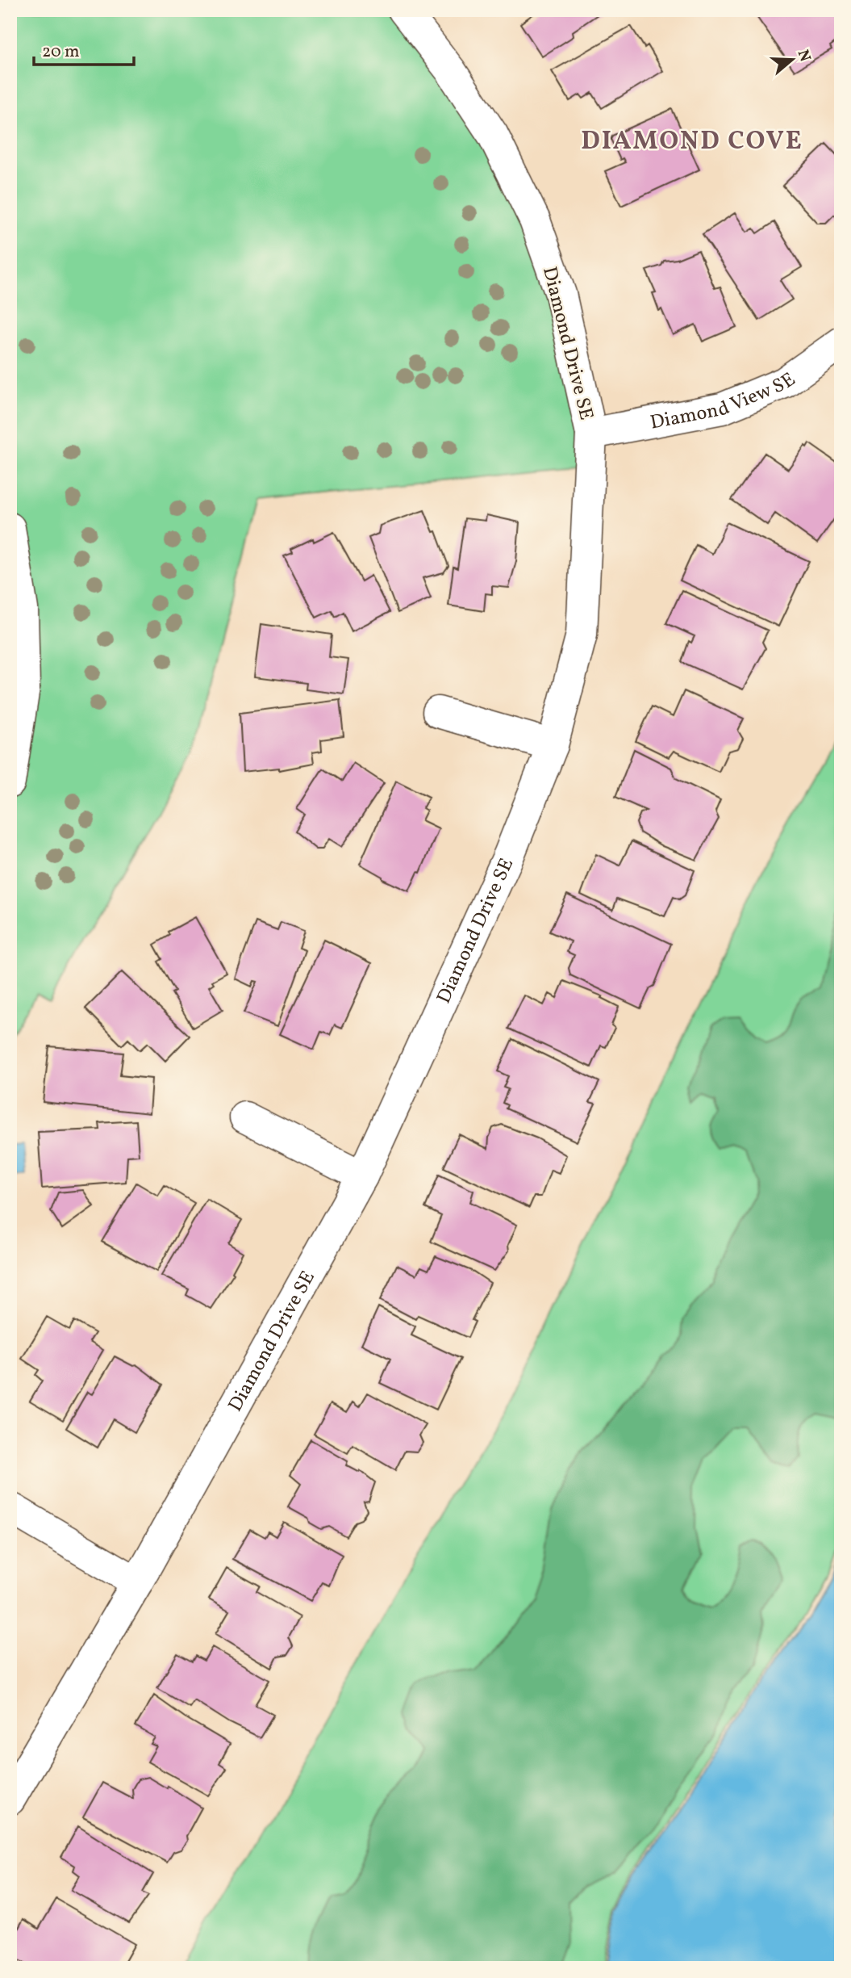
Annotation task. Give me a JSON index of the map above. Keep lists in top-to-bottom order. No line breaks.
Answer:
{"streets":{"street":["Diamond Drive SE","Diamond View SE"]},"crossings":[["Diamond Drive SE","Diamond View SE"]],"districts":["DIAMOND COVE"],"scale_bar":"20 m","north":"right"}
